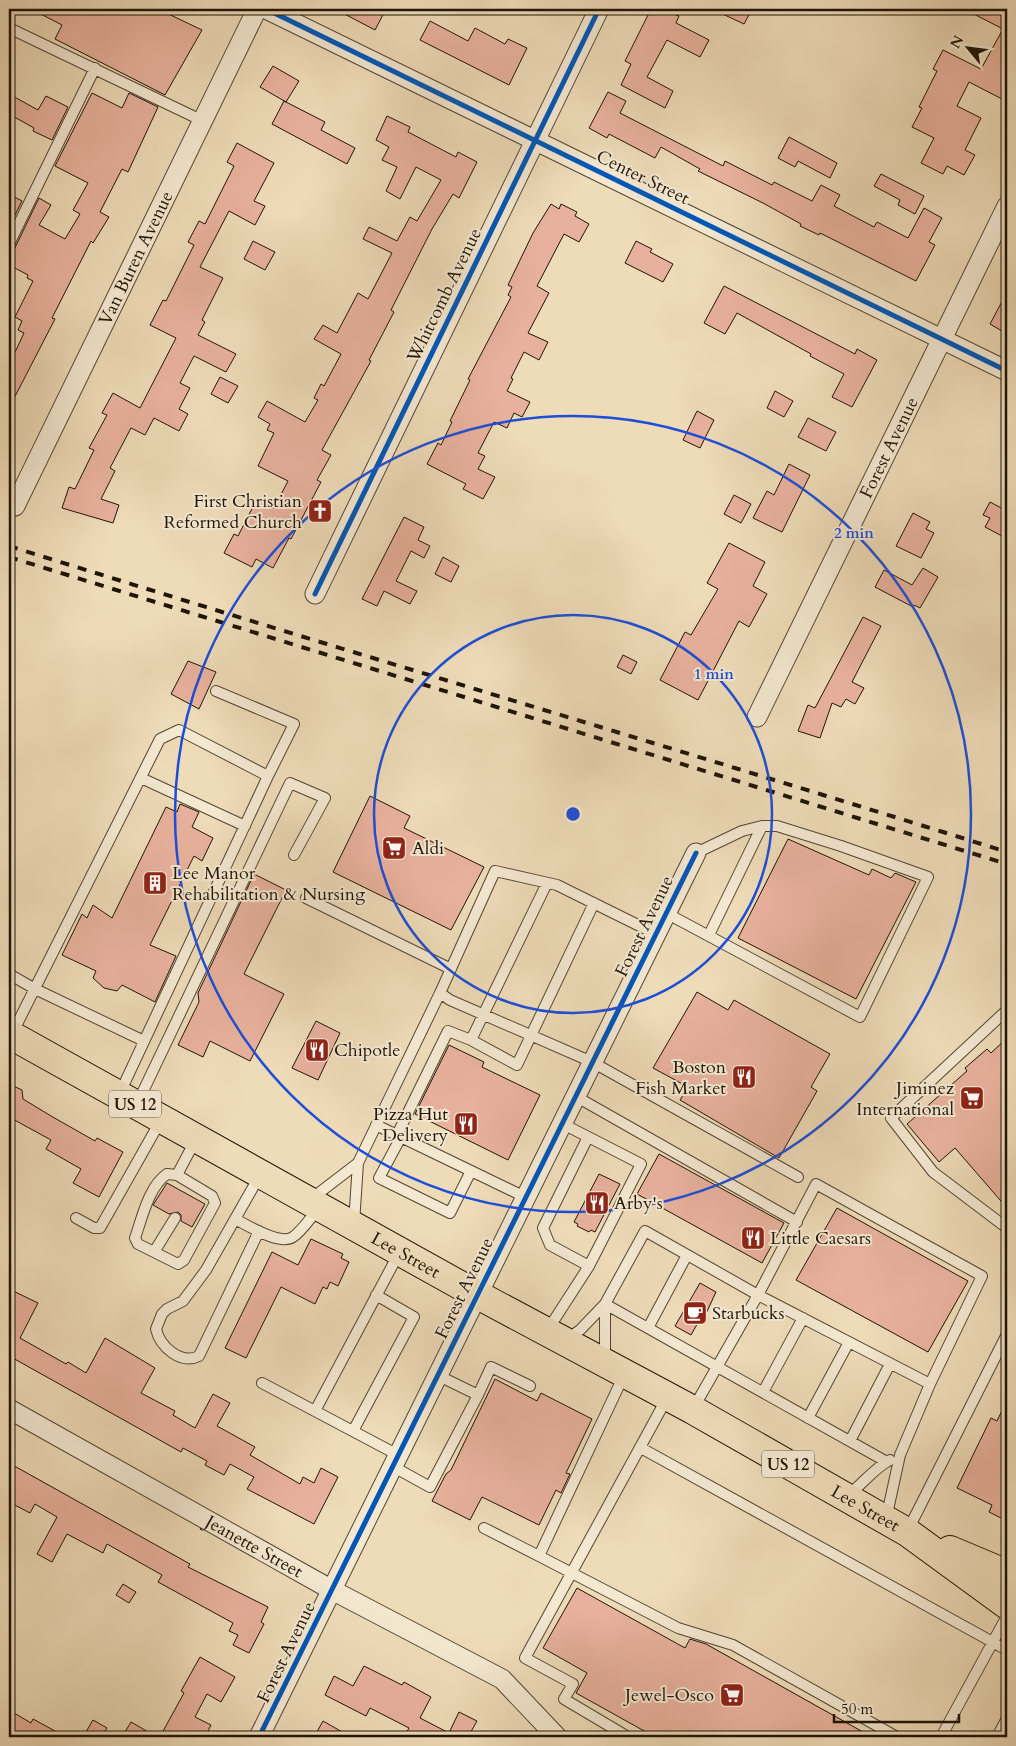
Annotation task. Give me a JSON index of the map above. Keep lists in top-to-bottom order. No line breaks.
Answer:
{"streets":{"main road":["US 12","Lee Street"],"street":["Center Street","Van Buren Avenue","Whitcomb Avenue","Forest Avenue","Jeanette Street"]},"crossings":[["Center Street","Whitcomb Avenue"],["Center Street","Forest Avenue"],["Forest Avenue","Lee Street"],["Forest Avenue","Jeanette Street"]],"places":{"church":["First Christian Reformed Church"],"supermarket":["Aldi","Jiminez International","Jewel-Osco"],"building":["Lee Manor Rehabilitation & Nursing"],"restaurant":["Chipotle","Boston Fish Market","Pizza Hut Delivery","Arby's","Little Caesars"],"cafe":["Starbucks"]},"scale_bar":"50 m","north":"top left","rings":["2 min","1 min"]}
